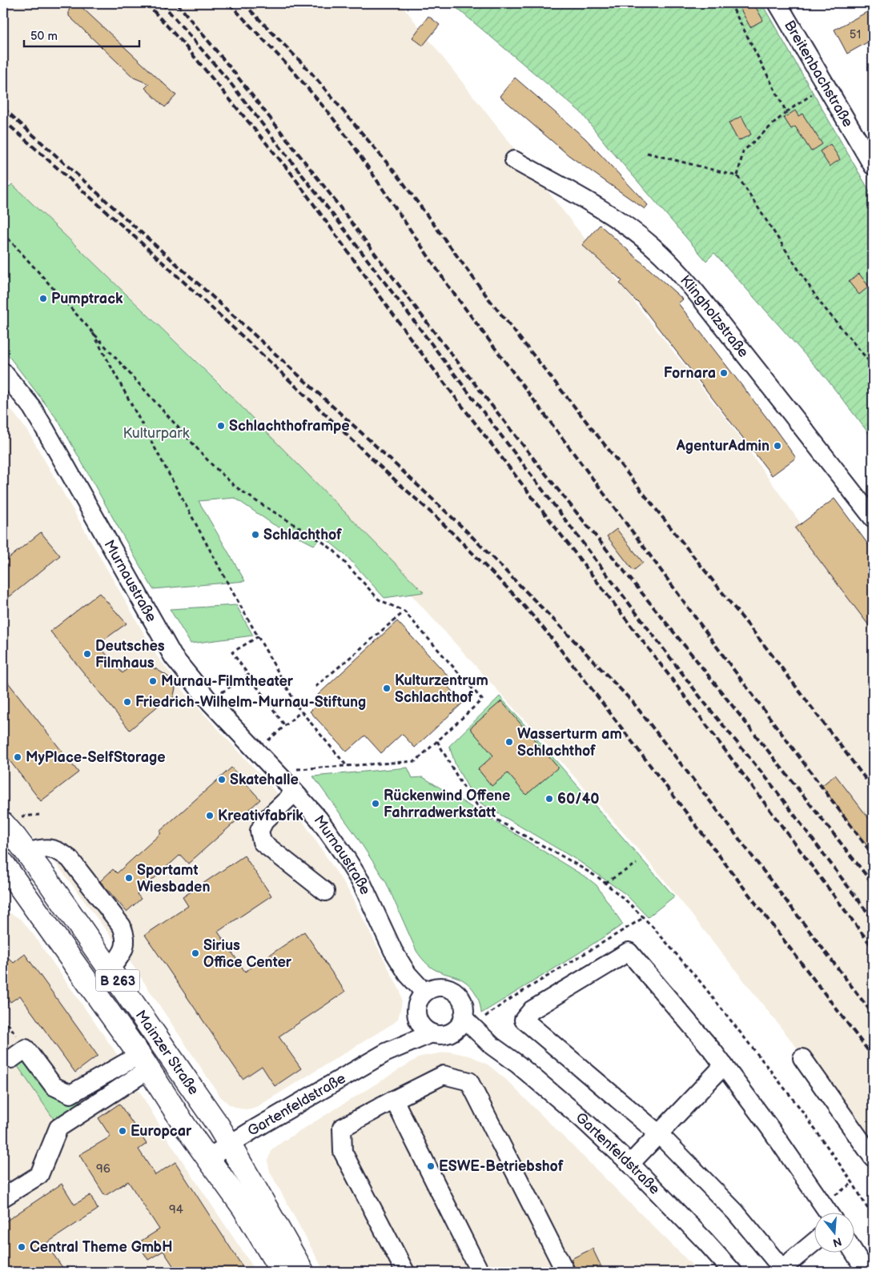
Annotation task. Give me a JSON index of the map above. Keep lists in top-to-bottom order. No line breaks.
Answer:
{"streets":{"main road":["B 263","Mainzer Straße"],"street":["Breitenbachstraße","Klingholzstraße","Murnaustraße","Gartenfeldstraße"]},"crossings":[["Murnaustraße","Gartenfeldstraße"],["Mainzer Straße","Gartenfeldstraße"]],"parks":["Kulturpark"],"places":["Pumptrack","Fornara","Schlachthoframpe","AgenturAdmin","Schlachthof","Deutsches Filmhaus","Murnau-Filmtheater","Kulturzentrum Schlachthof","Friedrich-Wilhelm-Murnau-Stiftung","Wasserturm am Schlachthof","MyPlace-SelfStorage","Skatehalle","60/40","Rückenwind Offene Fahrradwerkstatt","Kreativfabrik","Sportamt Wiesbaden","Sirius Office Center","Europcar","ESWE-Betriebshof","Central Theme GmbH"],"house_numbers":["51","96","94"],"scale_bar":"50 m","north":"bottom"}
